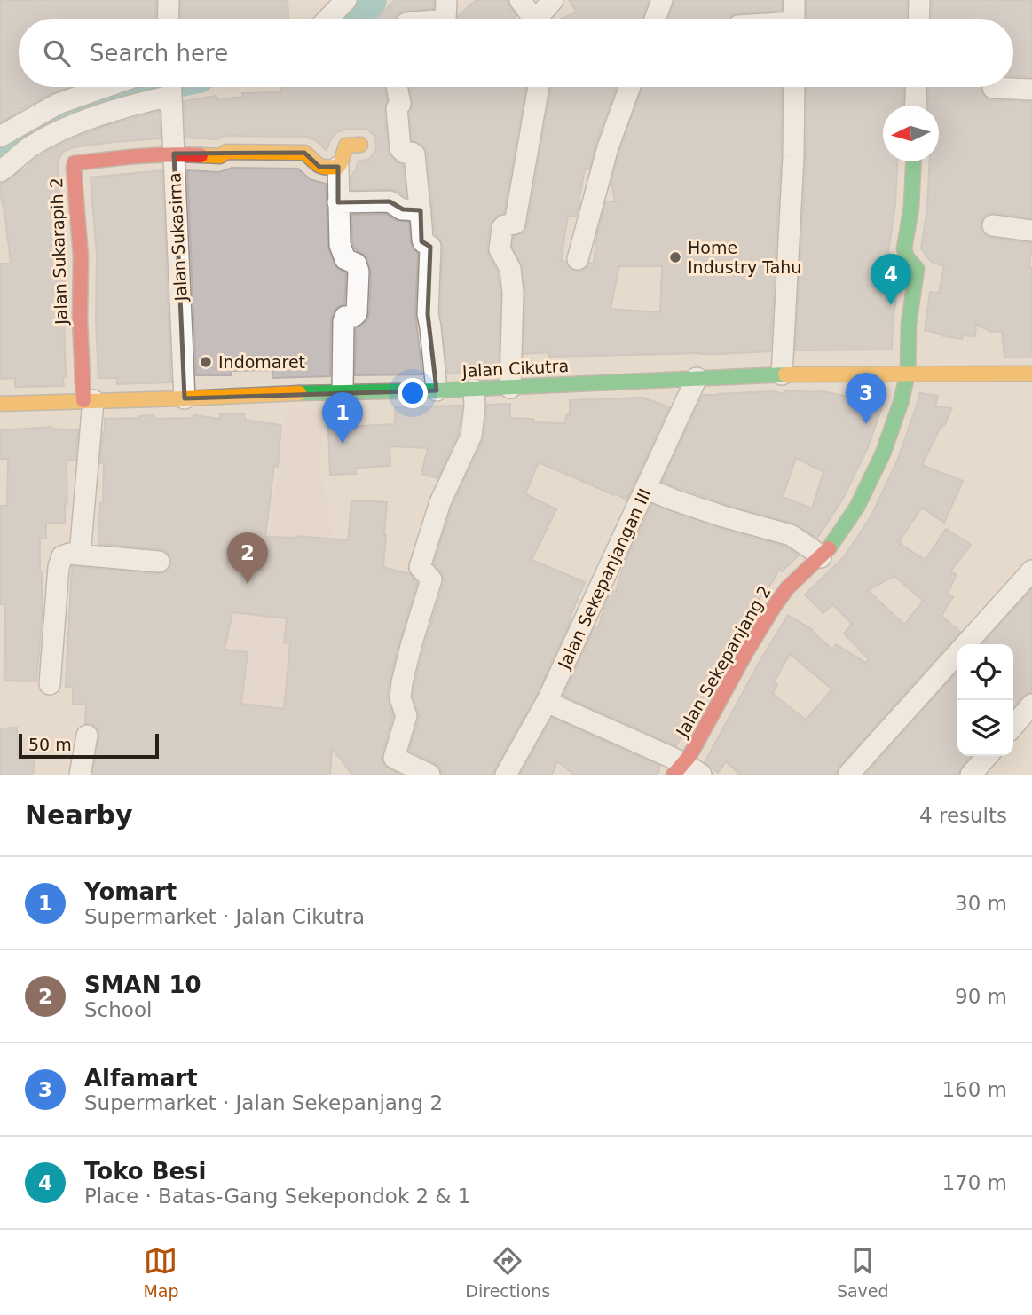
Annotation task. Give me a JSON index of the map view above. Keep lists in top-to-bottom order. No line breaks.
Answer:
{"streets":{"street":["Jalan Sukasirna","Jalan Sukarapih 2","Jalan Cikutra","Jalan Sekepanjangan III","Jalan Sekepanjang 2"]},"crossings":[["Jalan Sukasirna","Jalan Sukarapih 2"],["Jalan Sukasirna","Jalan Cikutra"],["Jalan Sukarapih 2","Jalan Cikutra"],["Jalan Cikutra","Jalan Sekepanjangan III"],["Jalan Cikutra","Jalan Sekepanjang 2"]],"places":["Home Industry Tahu","Indomaret"],"scale_bar":"50 m","north":"left","page":{"search":"Search here","pins":["4","3","1","2"],"scale":"50 m","heading":["Nearby","4 results"],"list":[{"mark":"1","name":"Yomart","note":"Supermarket · Jalan Cikutra","value":"30 m"},{"mark":"2","name":"SMAN 10","note":"School","value":"90 m"},{"mark":"3","name":"Alfamart","note":"Supermarket · Jalan Sekepanjang 2","value":"160 m"},{"mark":"4","name":"Toko Besi","note":"Place · Batas-Gang Sekepondok 2 & 1","value":"170 m"}],"nav":["Map","Directions","Saved"]}}
